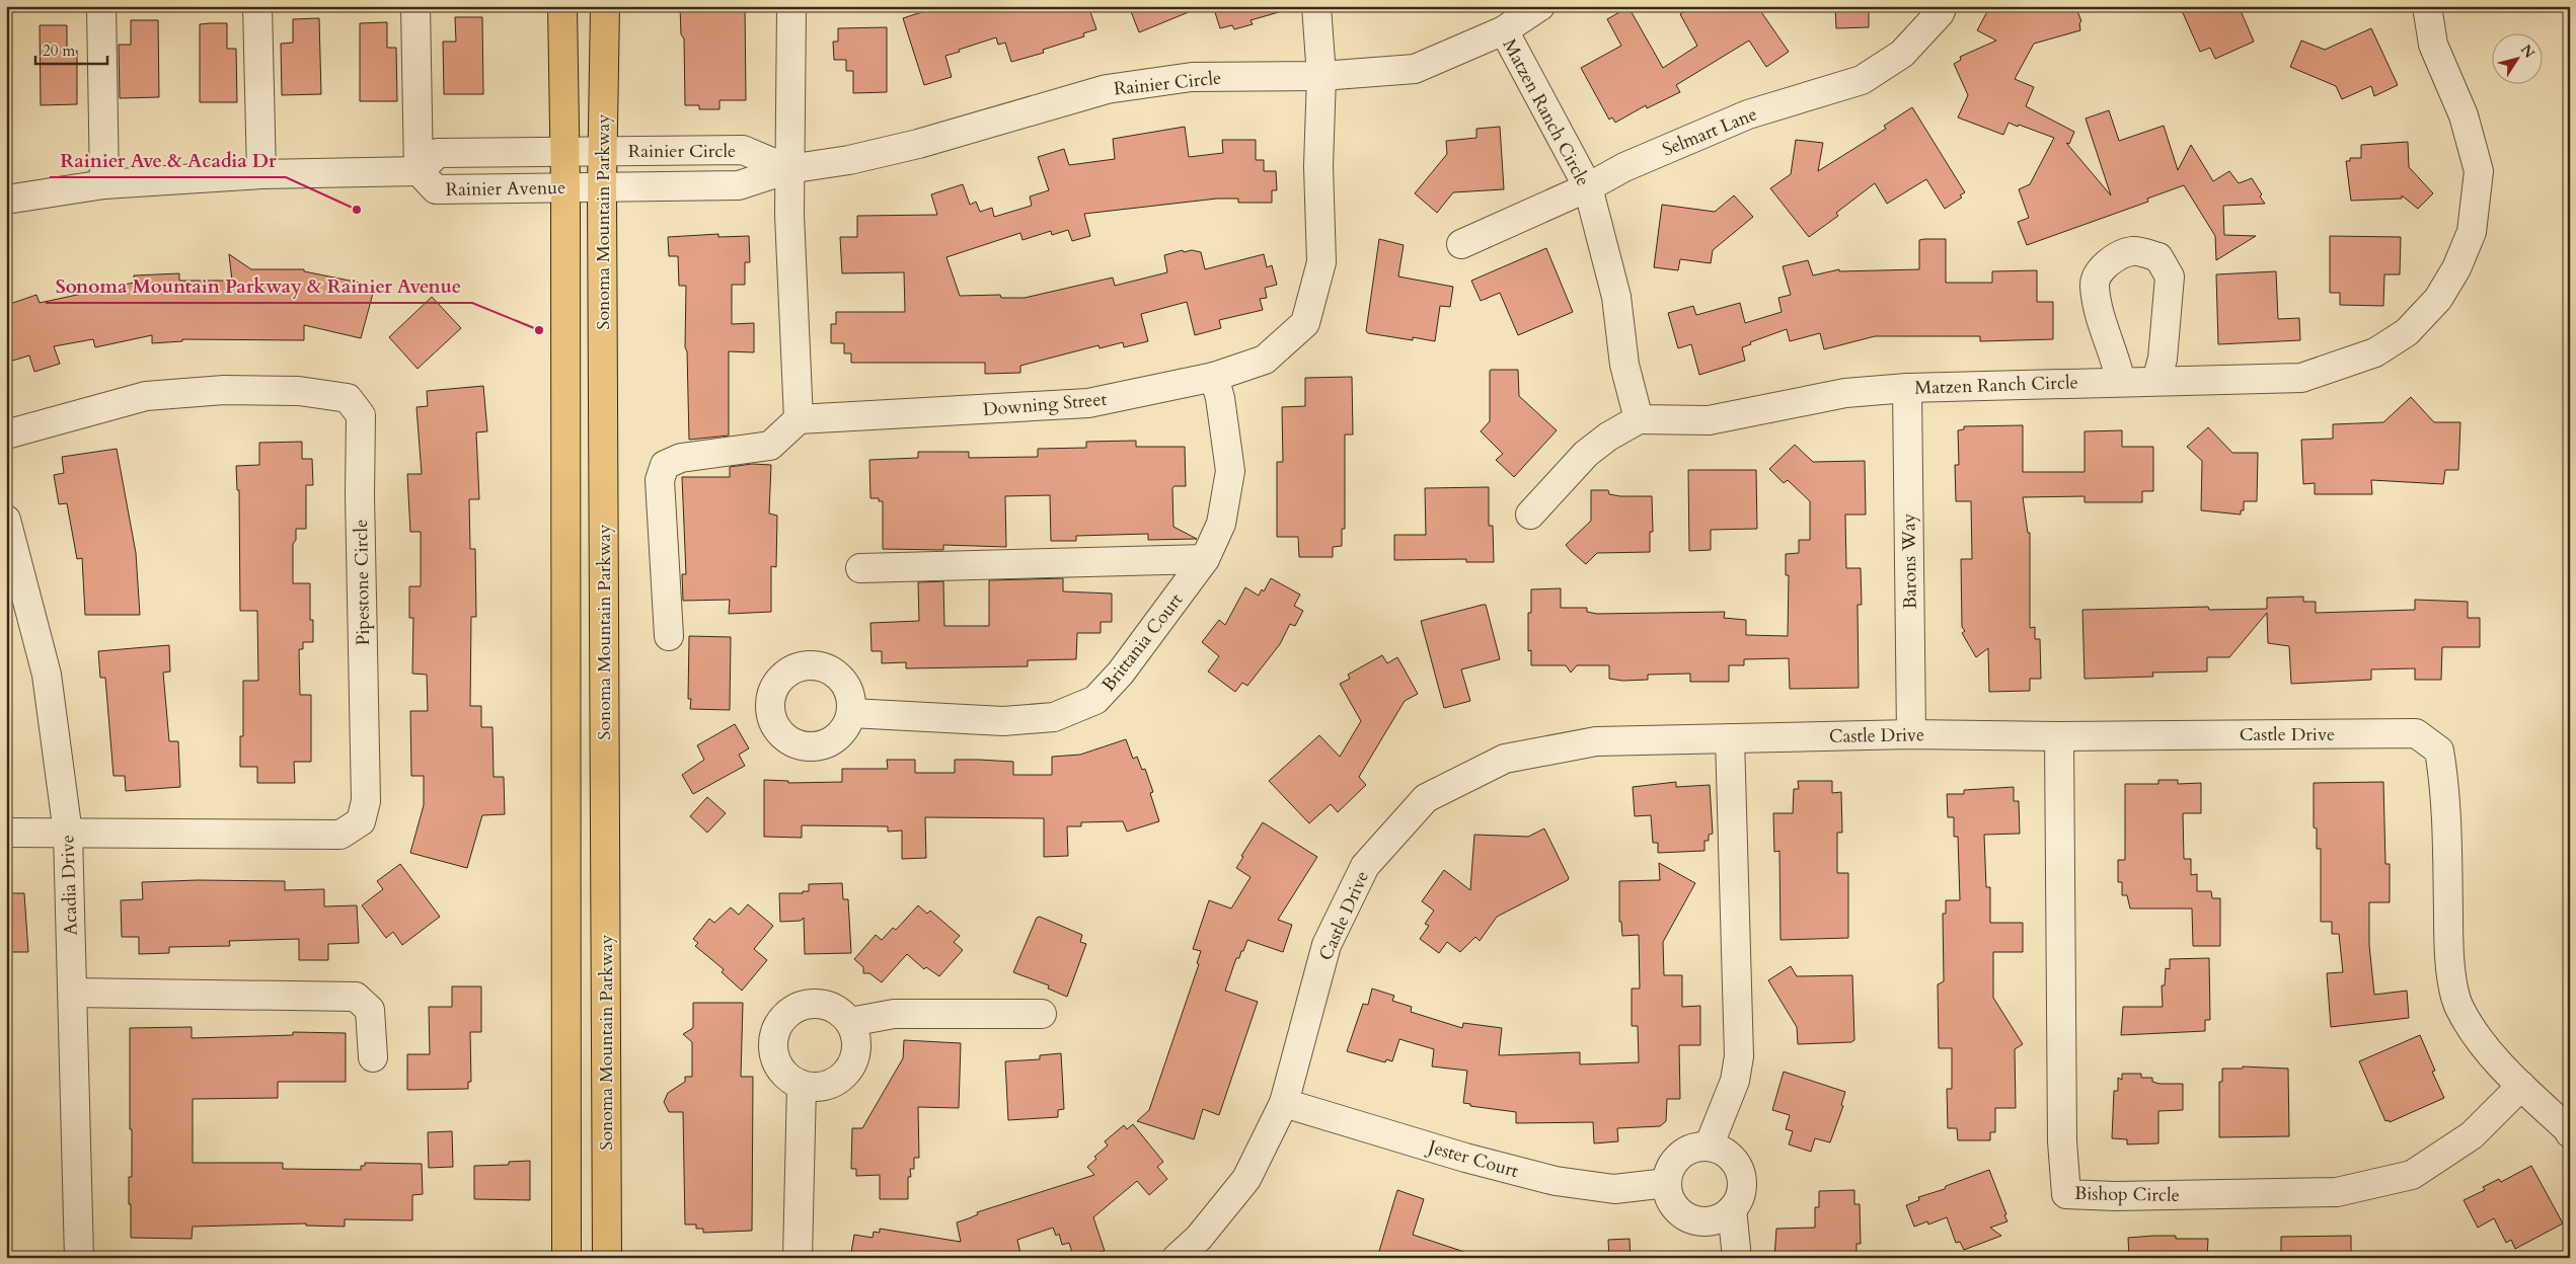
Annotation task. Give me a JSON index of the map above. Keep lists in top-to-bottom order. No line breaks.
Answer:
{"streets":{"main road":["Sonoma Mountain Parkway"],"street":["Rainier Circle","Matzen Ranch Circle","Selmart Lane","Rainier Avenue","Downing Street","Barons Way","Pipestone Circle","Brittania Court","Castle Drive","Acadia Drive","Jester Court","Bishop Circle"]},"crossings":[["Rainier Circle","Matzen Ranch Circle"],["Rainier Circle","Rainier Avenue"],["Rainier Circle","Sonoma Mountain Parkway"],["Rainier Circle","Downing Street"],["Matzen Ranch Circle","Selmart Lane"],["Matzen Ranch Circle","Barons Way"],["Rainier Avenue","Sonoma Mountain Parkway"],["Downing Street","Brittania Court"],["Barons Way","Castle Drive"],["Pipestone Circle","Acadia Drive"],["Castle Drive","Jester Court"],["Castle Drive","Bishop Circle"]],"places":["Rainier Ave & Acadia Dr","Sonoma Mountain Parkway & Rainier Avenue"],"scale_bar":"20 m","north":"top right"}
